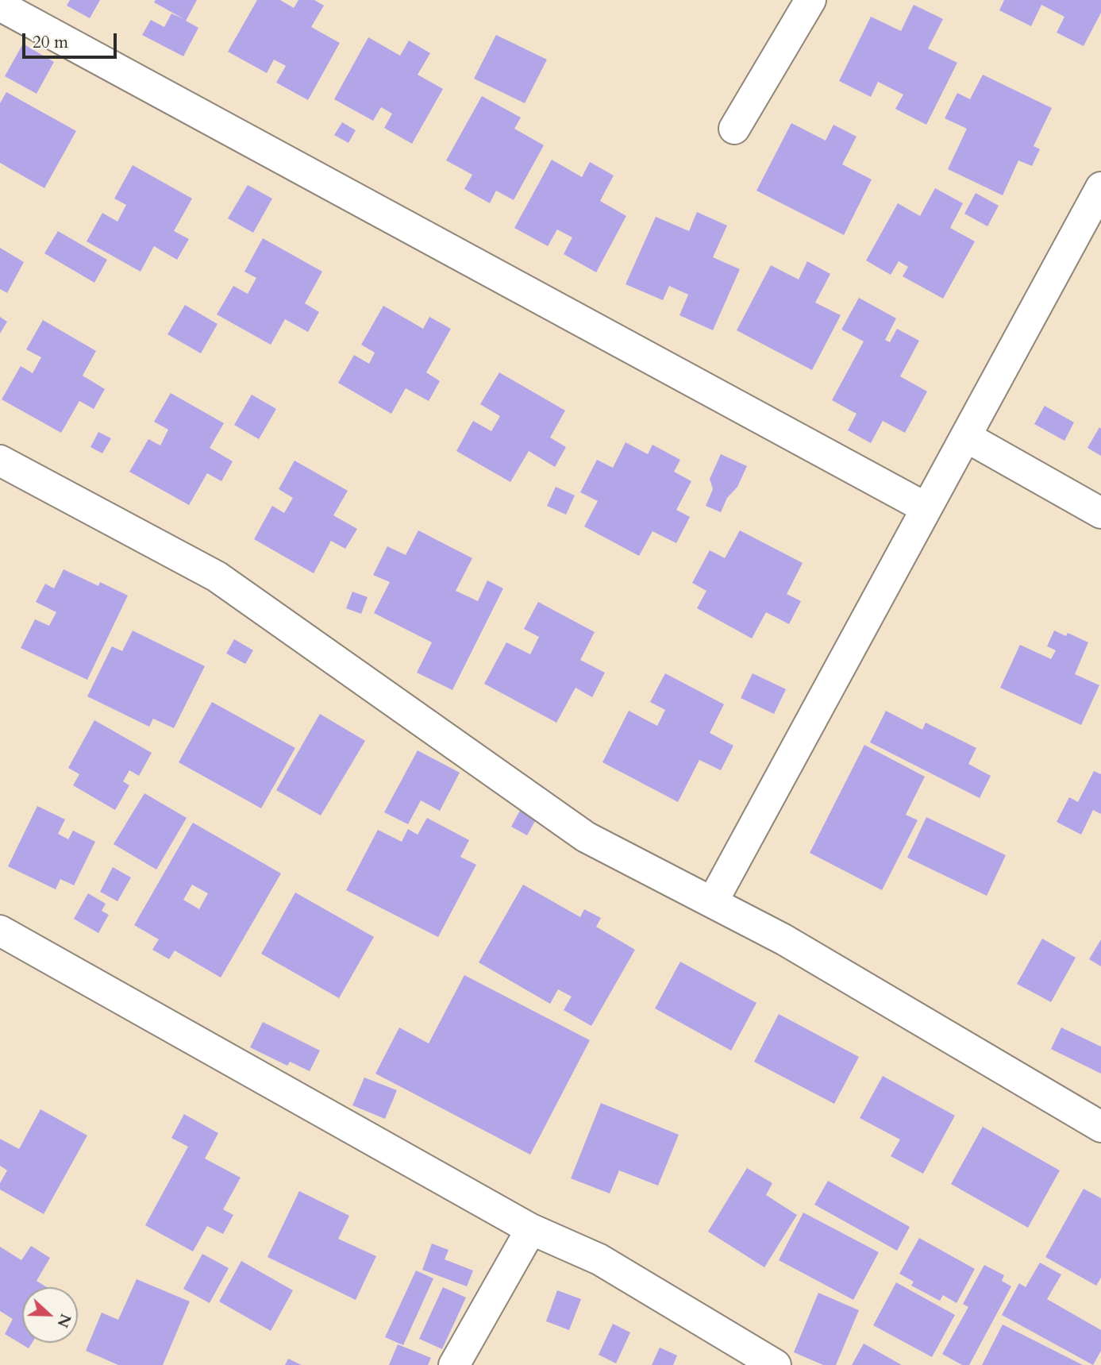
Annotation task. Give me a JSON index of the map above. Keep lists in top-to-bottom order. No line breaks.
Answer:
{"scale_bar":"20 m","north":"right"}
